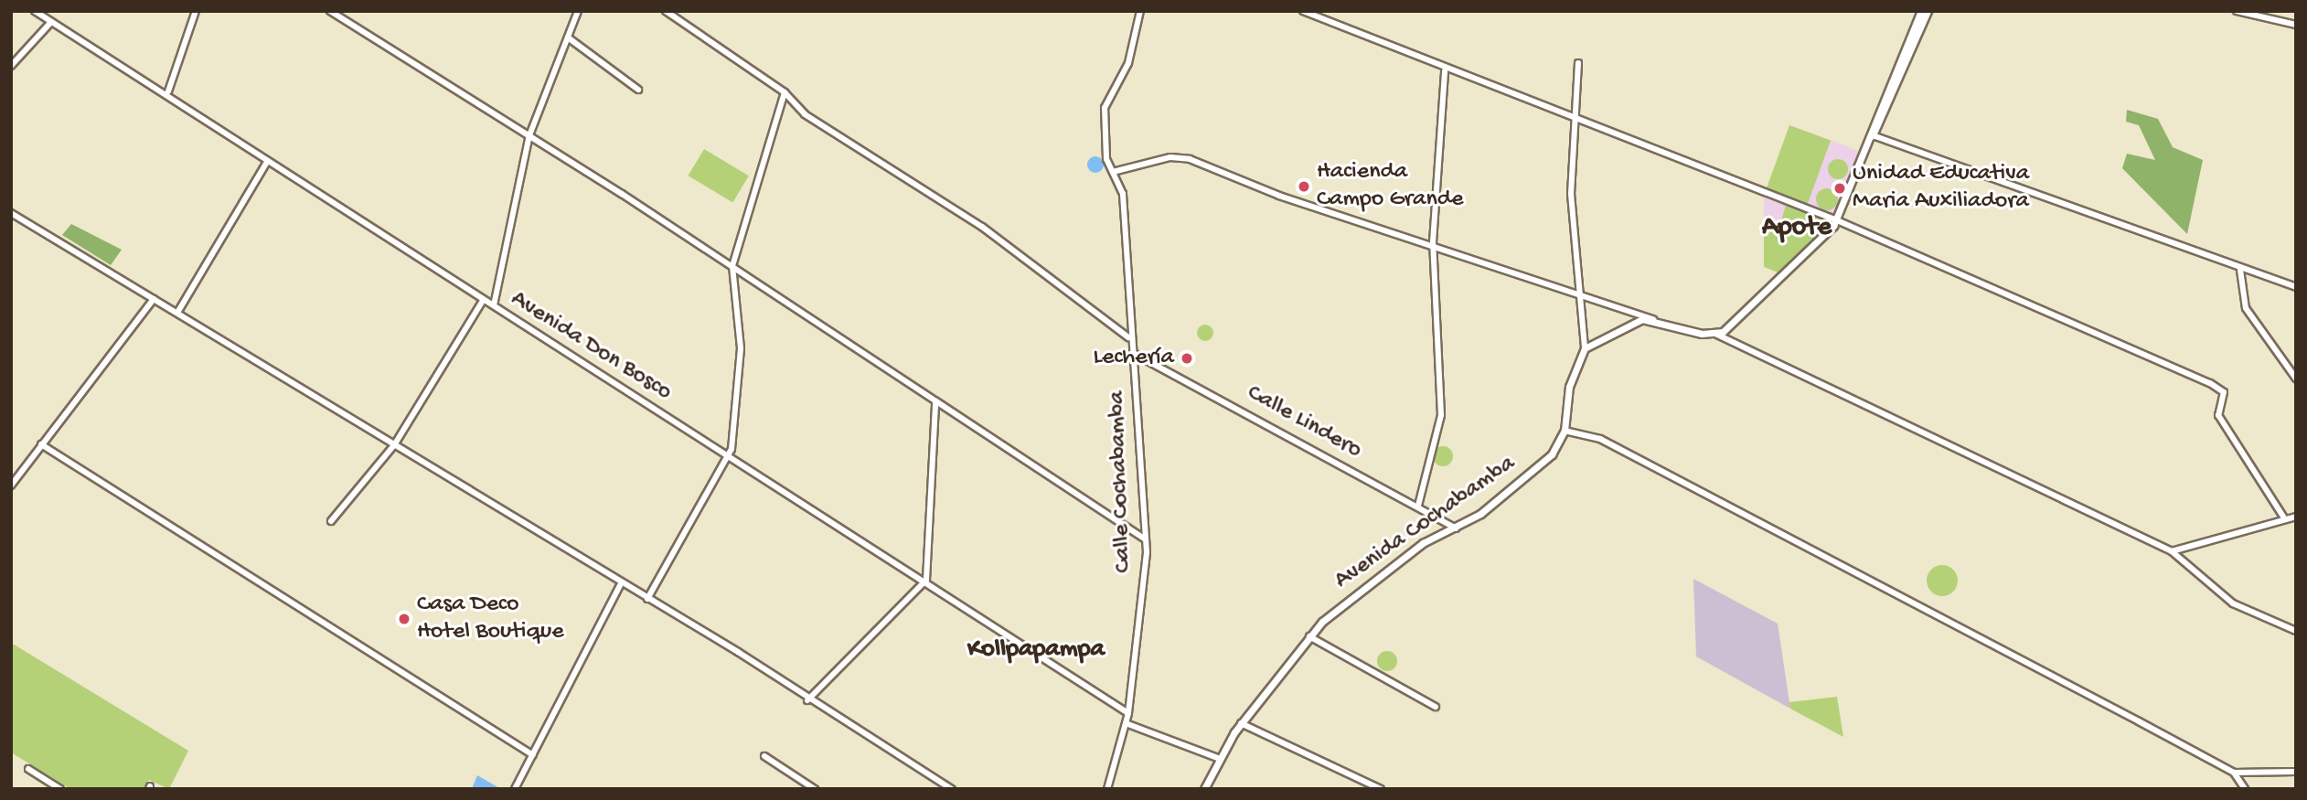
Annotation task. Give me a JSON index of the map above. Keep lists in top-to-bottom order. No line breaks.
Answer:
{"streets":{"main road":["Avenida Cochabamba"],"street":["Avenida Don Bosco","Calle Lindero","Calle Cochabamba"]},"crossings":[["Avenida Don Bosco","Calle Cochabamba"],["Calle Lindero","Calle Cochabamba"],["Calle Lindero","Avenida Cochabamba"]],"districts":["Apote","Kollpapampa"],"places":["Hacienda Campo Grande","Unidad Educativa Maria Auxiliadora","Lechería","Casa Deco Hotel Boutique"]}
